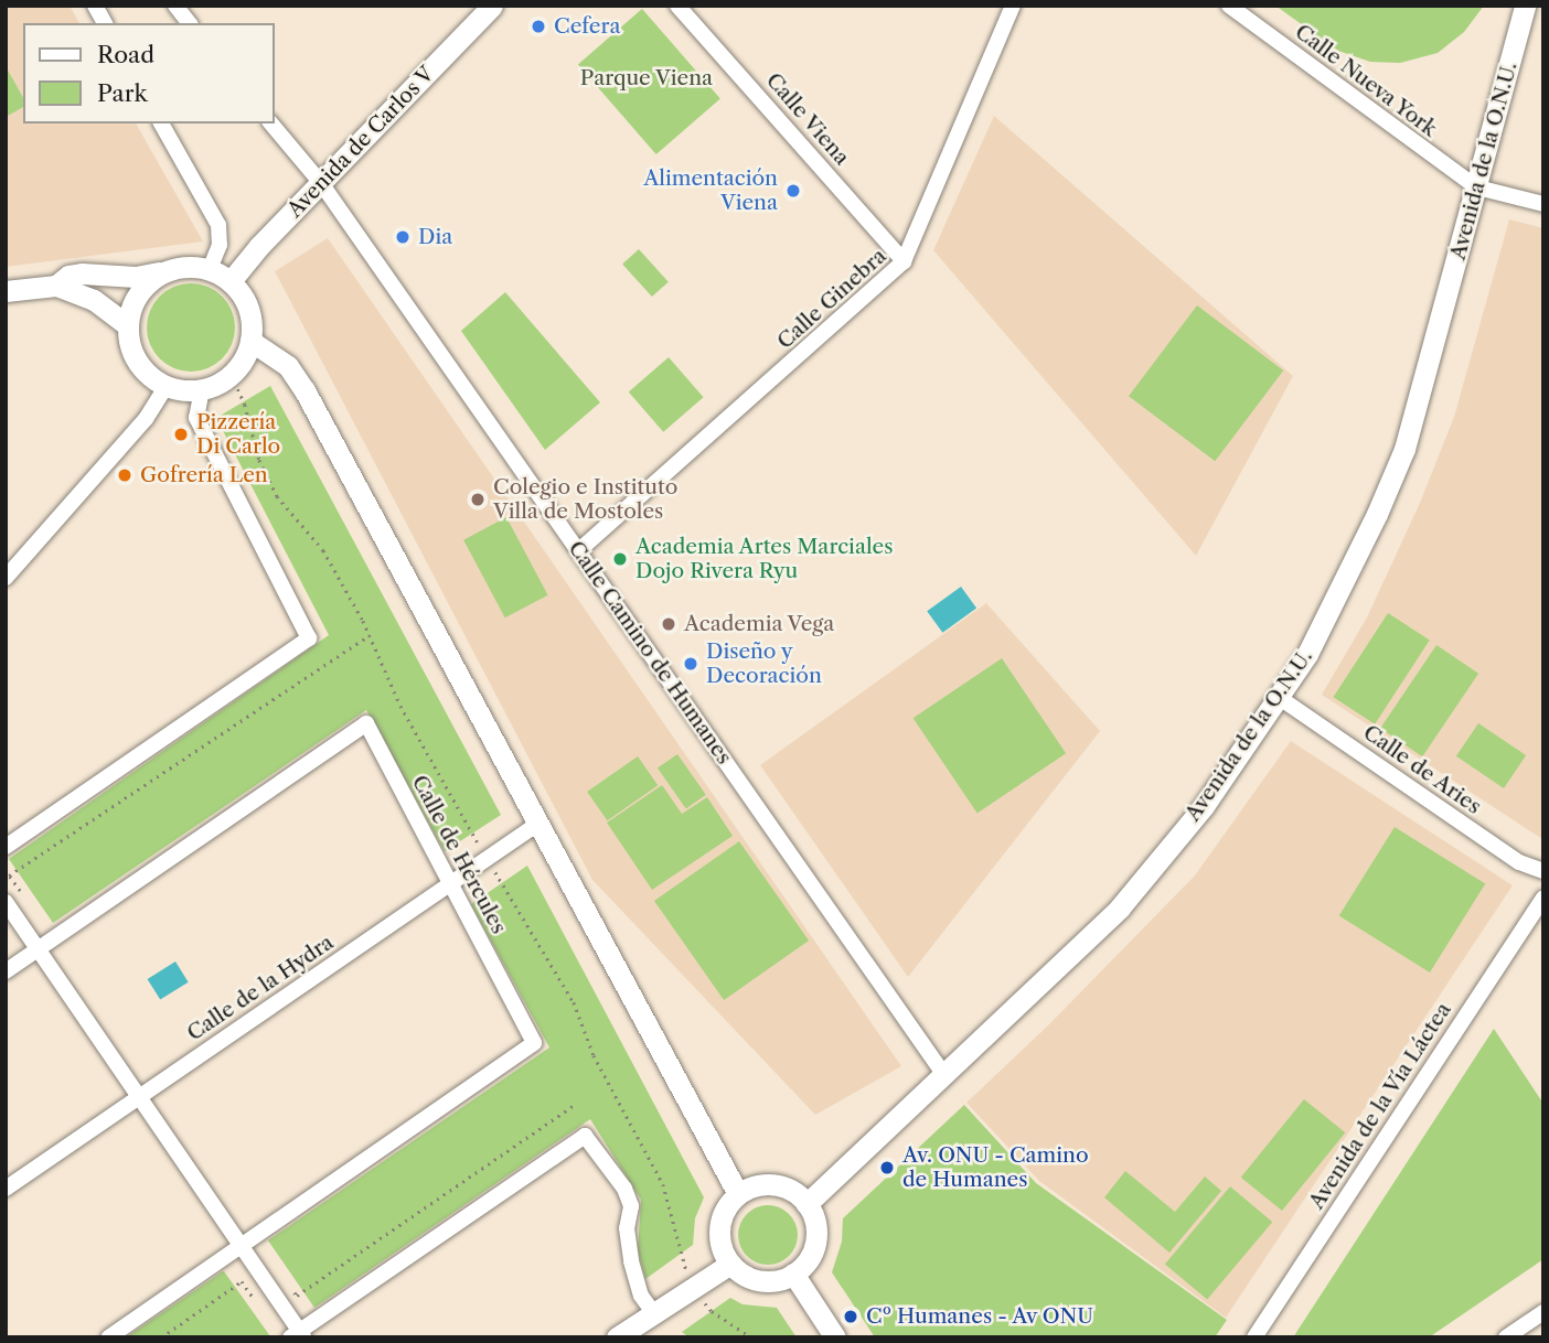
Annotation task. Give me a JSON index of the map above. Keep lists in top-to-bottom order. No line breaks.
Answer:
{"streets":{"street":["Calle Nueva York","Calle Viena","Avenida de Carlos V","Avenida de la O.N.U.","Calle Ginebra","Calle Camino de Humanes","Calle de Aries","Calle de Hércules","Calle de la Hydra","Avenida de la Vía Láctea"]},"crossings":[["Calle Nueva York","Avenida de la O.N.U."],["Calle Viena","Calle Ginebra"],["Avenida de Carlos V","Calle Camino de Humanes"],["Avenida de la O.N.U.","Calle Camino de Humanes"],["Avenida de la O.N.U.","Calle de Aries"],["Calle Ginebra","Calle Camino de Humanes"],["Calle de Hércules","Calle de la Hydra"]],"parks":["Parque Viena"],"places":["Cefera","Alimentación Viena","Dia","Pizzería Di Carlo","Gofrería Len","Colegio e Instituto Villa de Mostoles","Academia Artes Marciales Dojo Rivera Ryu","Academia Vega","Diseño y Decoración","Av. ONU - Camino de Humanes","Cº Humanes - Av ONU"],"legend":["Road","Park"]}
